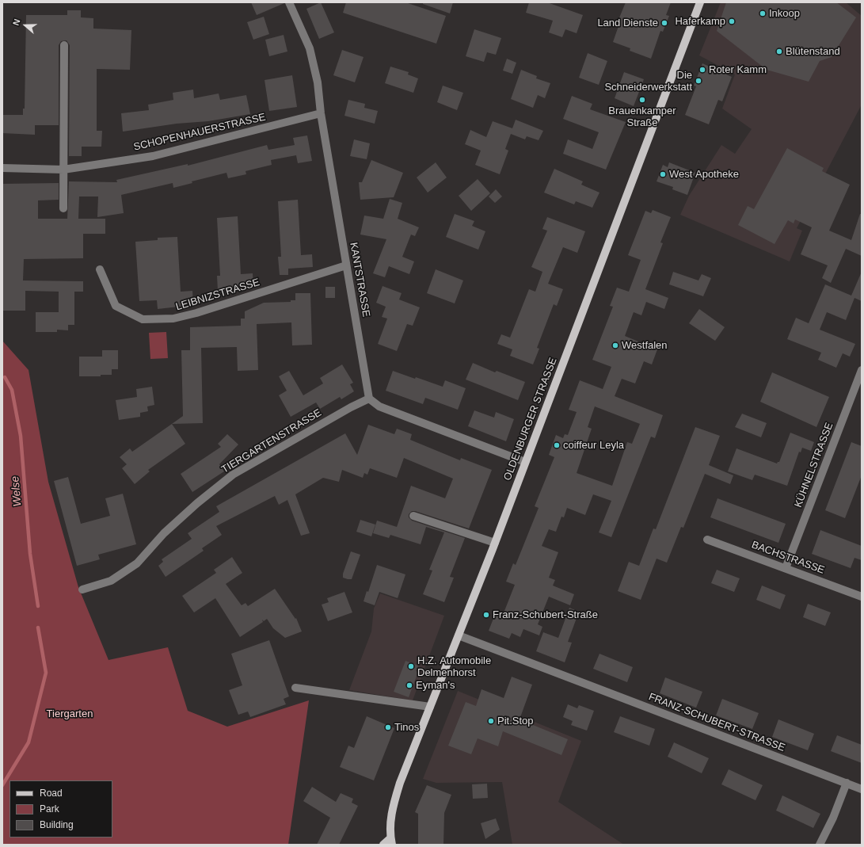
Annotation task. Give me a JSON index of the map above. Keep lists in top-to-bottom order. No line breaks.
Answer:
{"streets":{"main road":["OLDENBURGER STRASSE"],"street":["SCHOPENHAUERSTRASSE","KANTSTRASSE","LEIBNIZSTRASSE","TIERGARTENSTRASSE","KÜHNELSTRASSE","BACHSTRASSE","FRANZ-SCHUBERT-STRASSE"]},"crossings":[["SCHOPENHAUERSTRASSE","KANTSTRASSE"],["KANTSTRASSE","LEIBNIZSTRASSE"],["KANTSTRASSE","TIERGARTENSTRASSE"],["OLDENBURGER STRASSE","FRANZ-SCHUBERT-STRASSE"],["KÜHNELSTRASSE","BACHSTRASSE"]],"water":["Welse"],"parks":["Tiergarten"],"places":["Inkoop","Haferkamp","Land Dienste","Blütenstand","Roter Kamm","Die Schneiderwerkstatt","Brauenkamper Straße","West Apotheke","Westfalen","coiffeur Leyla","Franz-Schubert-Straße","H.Z. Automobile Delmenhorst","Eyman's","Pit.Stop","Tinos"],"legend":["Road","Park","Building"],"north":"left"}
